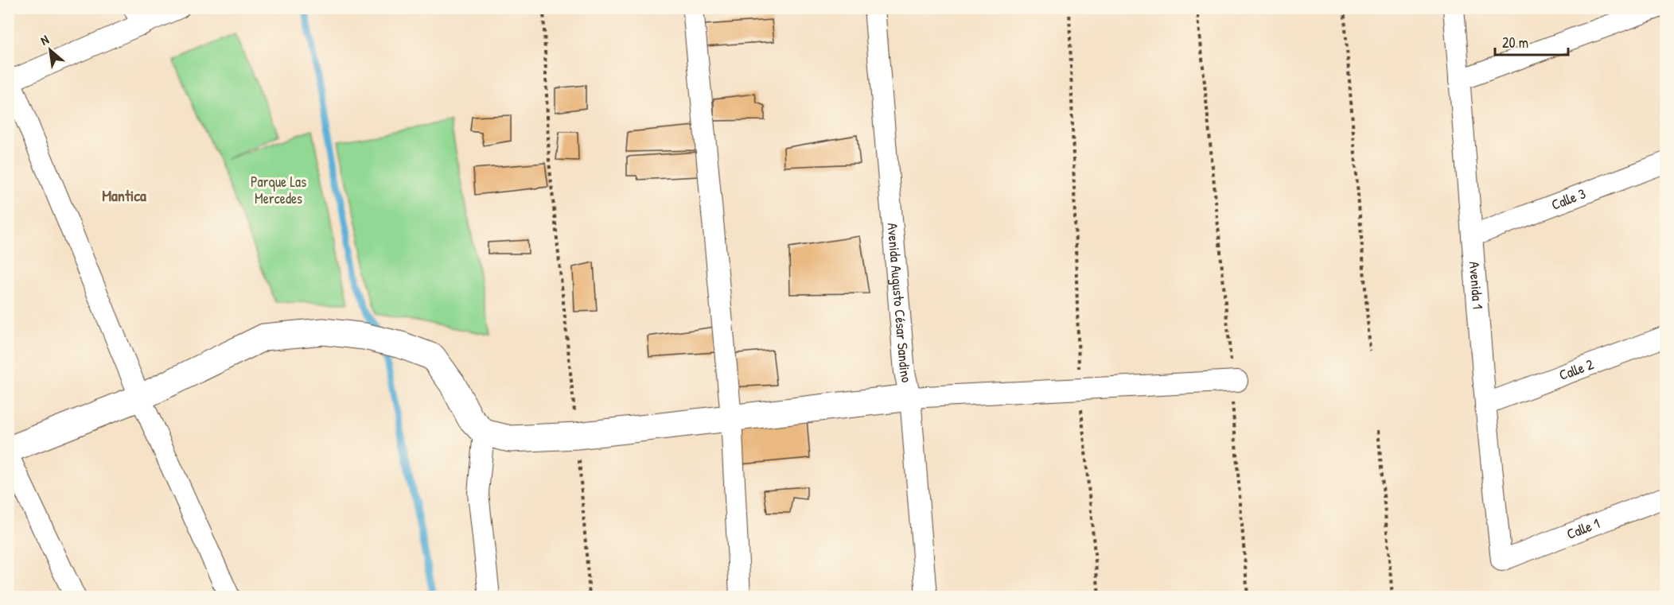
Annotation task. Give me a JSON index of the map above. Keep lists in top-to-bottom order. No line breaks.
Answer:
{"streets":{"street":["Calle 3","Avenida 1","Avenida Augusto César Sandino","Calle 2","Calle 1"]},"crossings":[["Calle 3","Avenida 1"],["Avenida 1","Calle 2"],["Avenida 1","Calle 1"]],"districts":["Mantica"],"parks":["Parque Las Mercedes"],"scale_bar":"20 m","north":"top left"}
